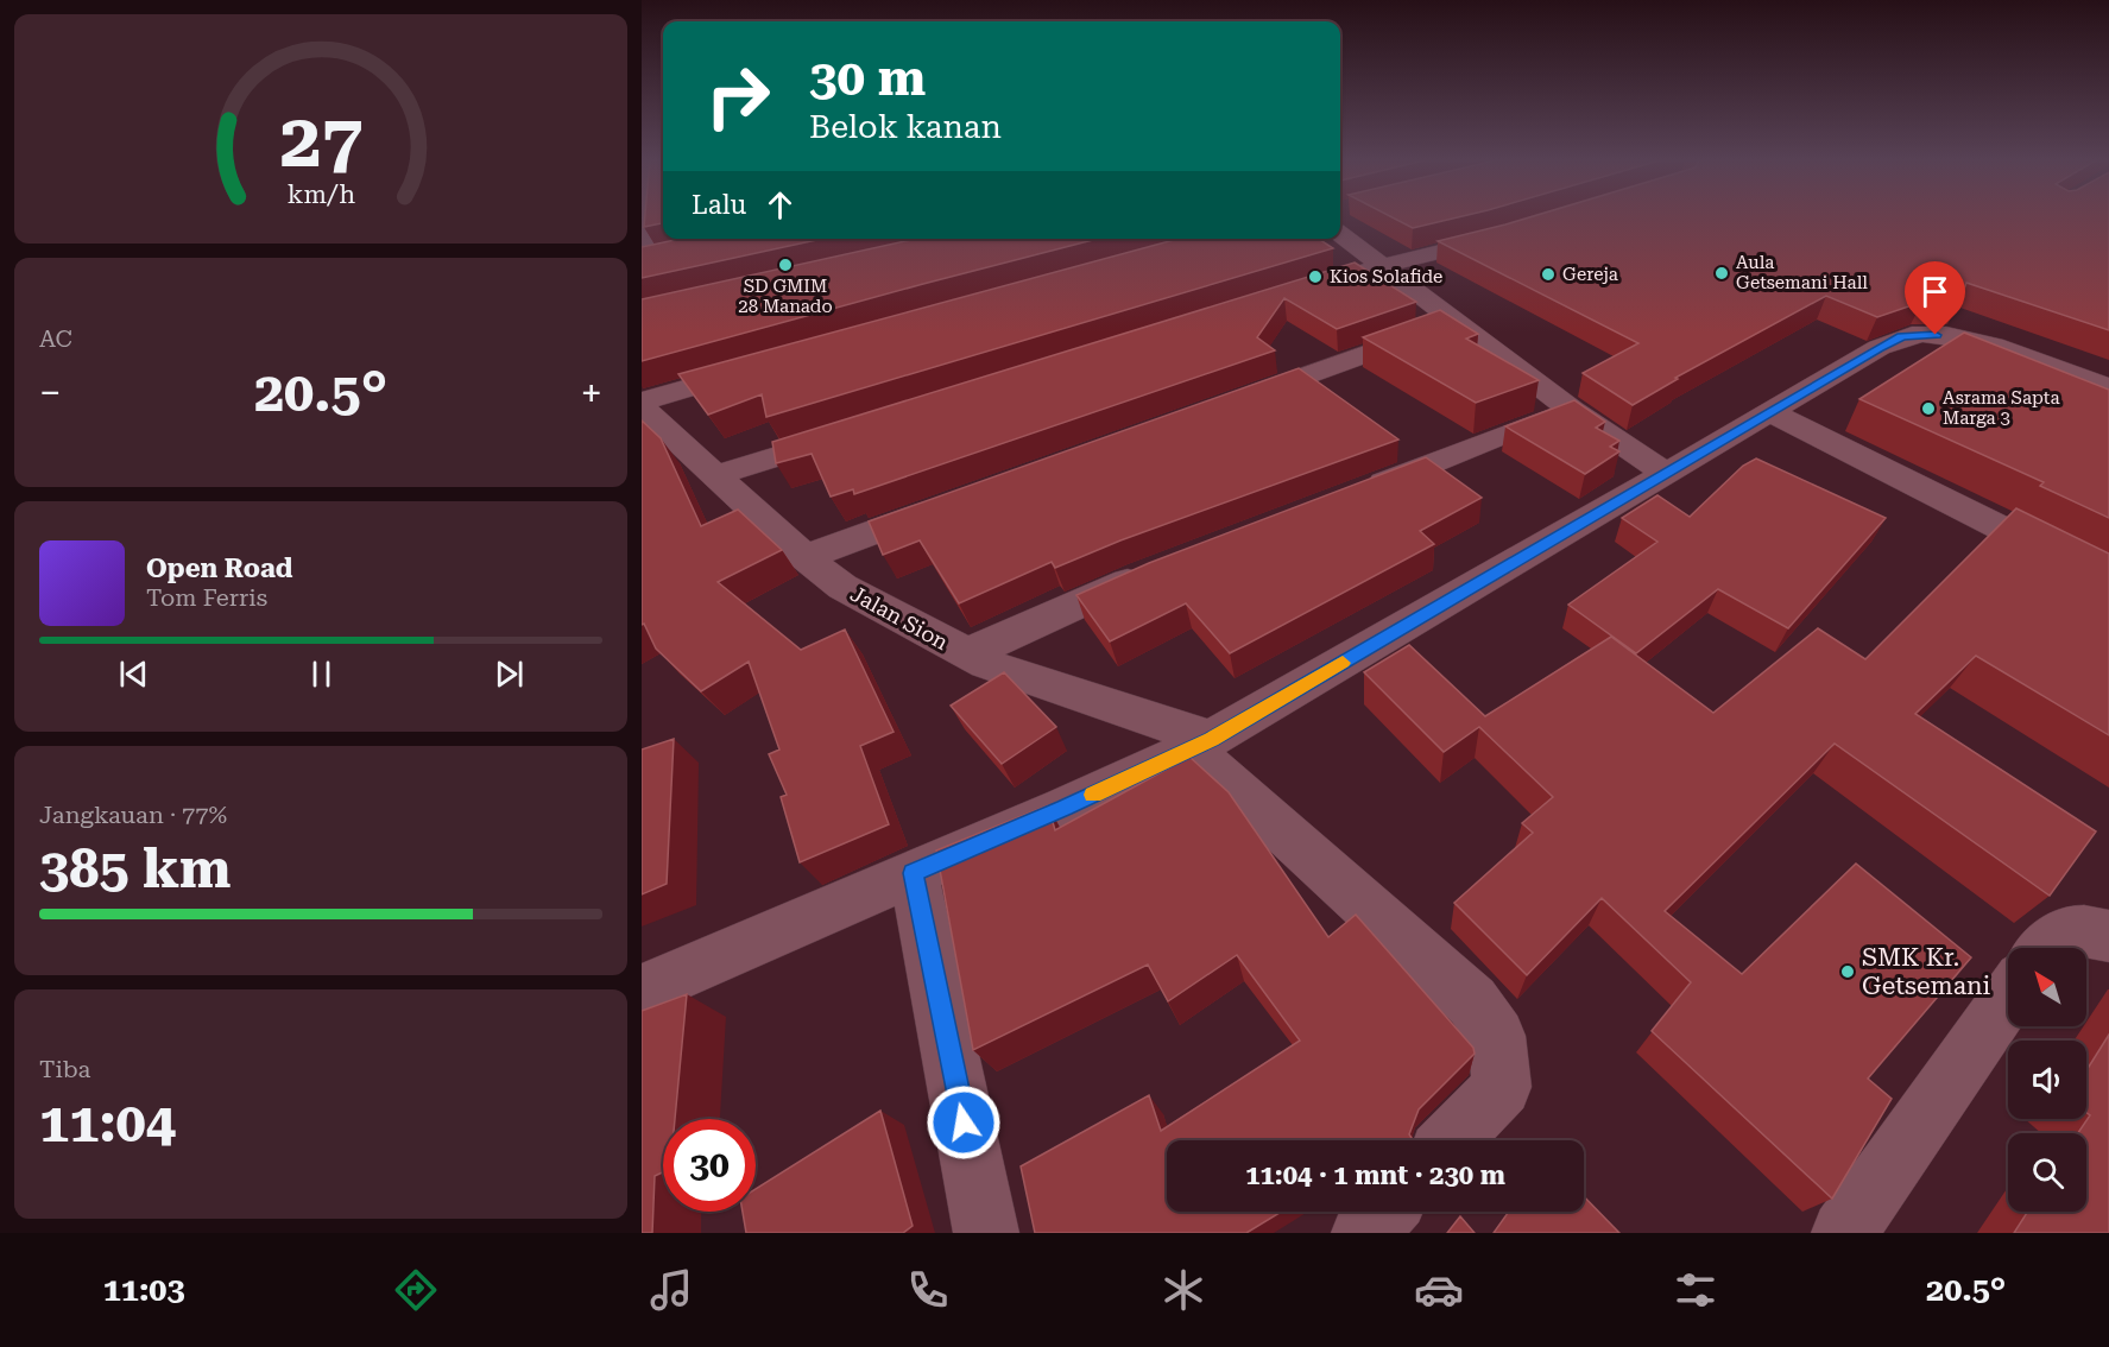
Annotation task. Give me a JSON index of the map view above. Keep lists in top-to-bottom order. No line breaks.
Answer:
{"streets":{"street":["Jalan Sion"]},"places":["SD GMIM 28 Manado","Aula Getsemani Hall","Gereja","Kios Solafide","Asrama Sapta Marga 3","SMK Kr. Getsemani"],"north":"top left","page":{"turn":["30 m","Belok kanan"],"then":"Lalu","tile":["AC",["Jangkauan · 77%","385 km"],["Tiba","11:04"]],"heat":["−","20.5°","+"],"song":["Open Road","Tom Ferris"],"limit":"30","trip":"11:04 · 1 mnt · 230 m","tabs":["11:03","20.5°"],"gauge":["27","km/h"]}}
